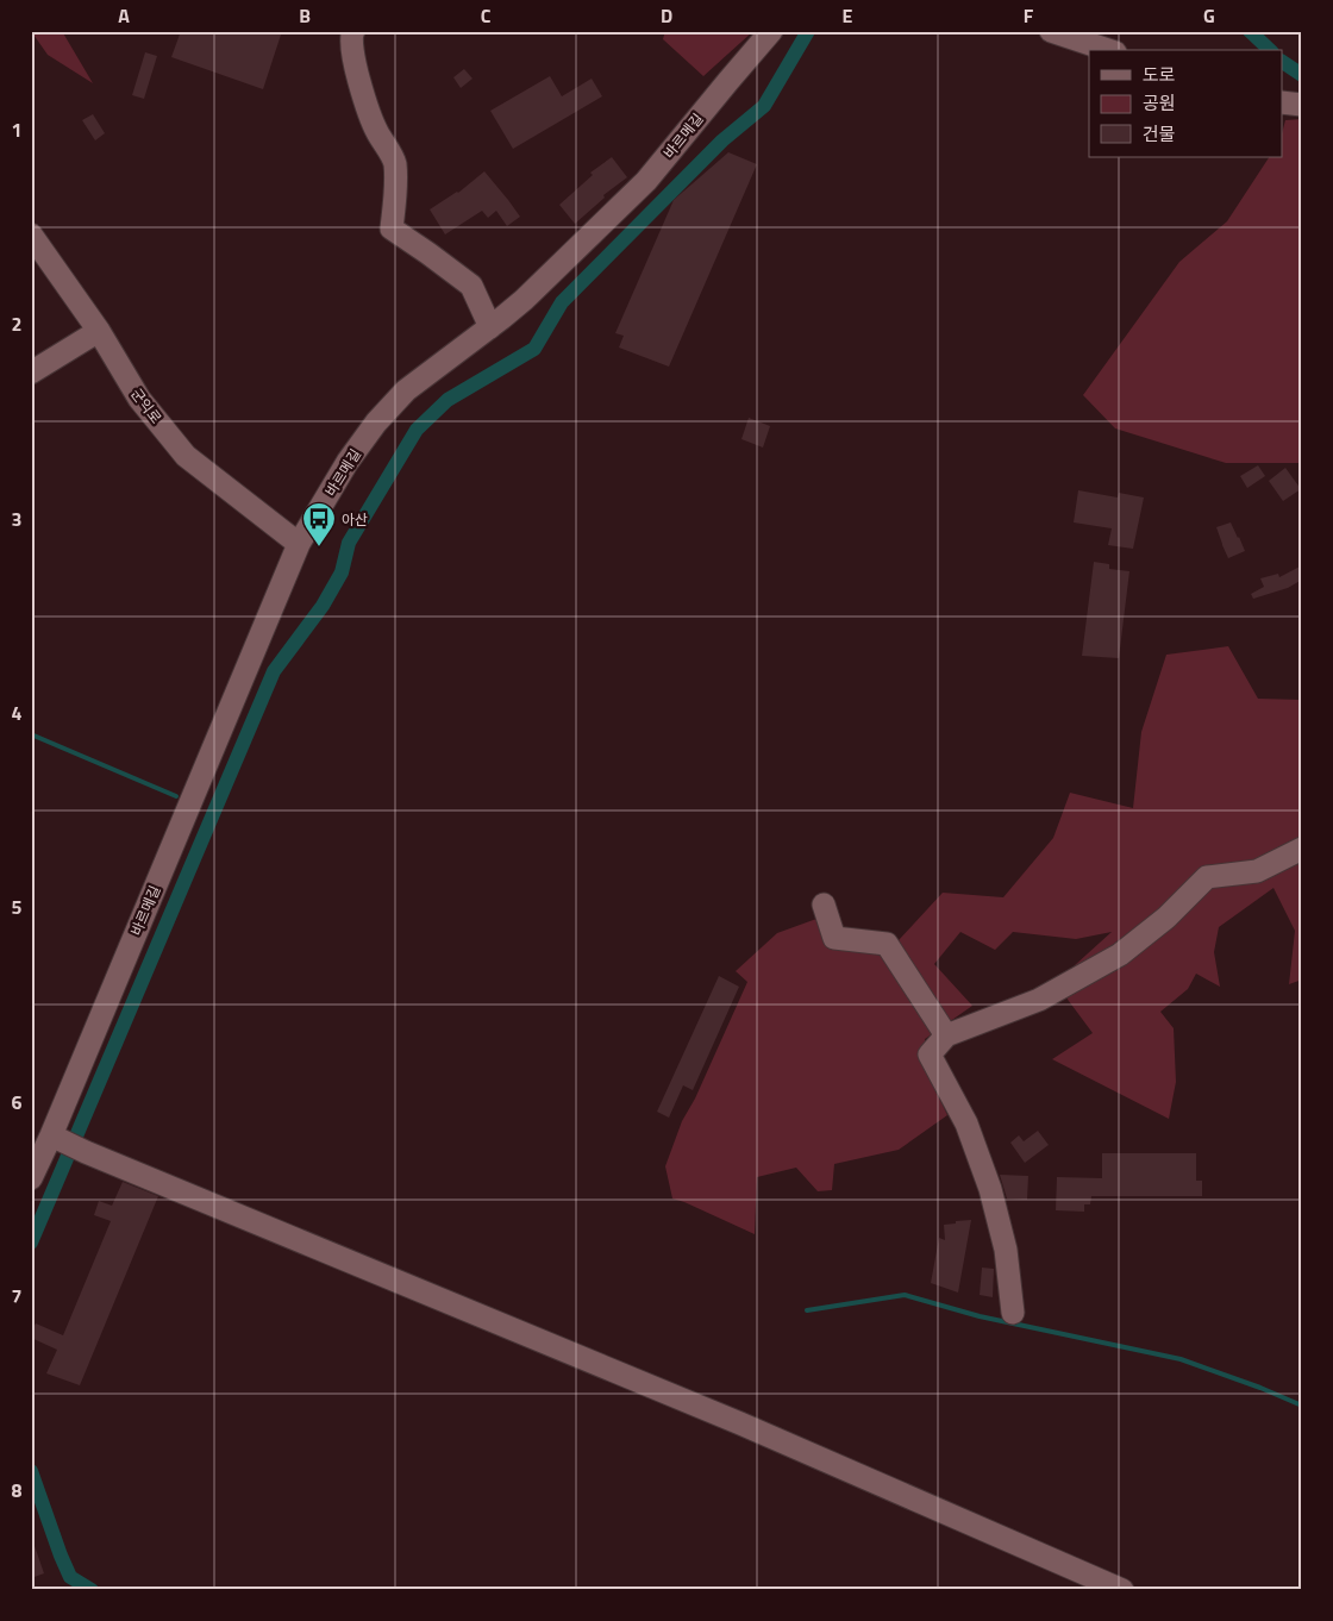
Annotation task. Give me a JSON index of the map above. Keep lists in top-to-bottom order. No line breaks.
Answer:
{"streets":{"street":["바르메길","군익로"]},"crossings":[["바르메길","군익로"]],"places":{"bus stop":["아산"]},"legend":["도로","공원","건물"],"grid":{"columns":["A","B","C","D","E","F","G"],"rows":["1","2","3","4","5","6","7","8"]}}
